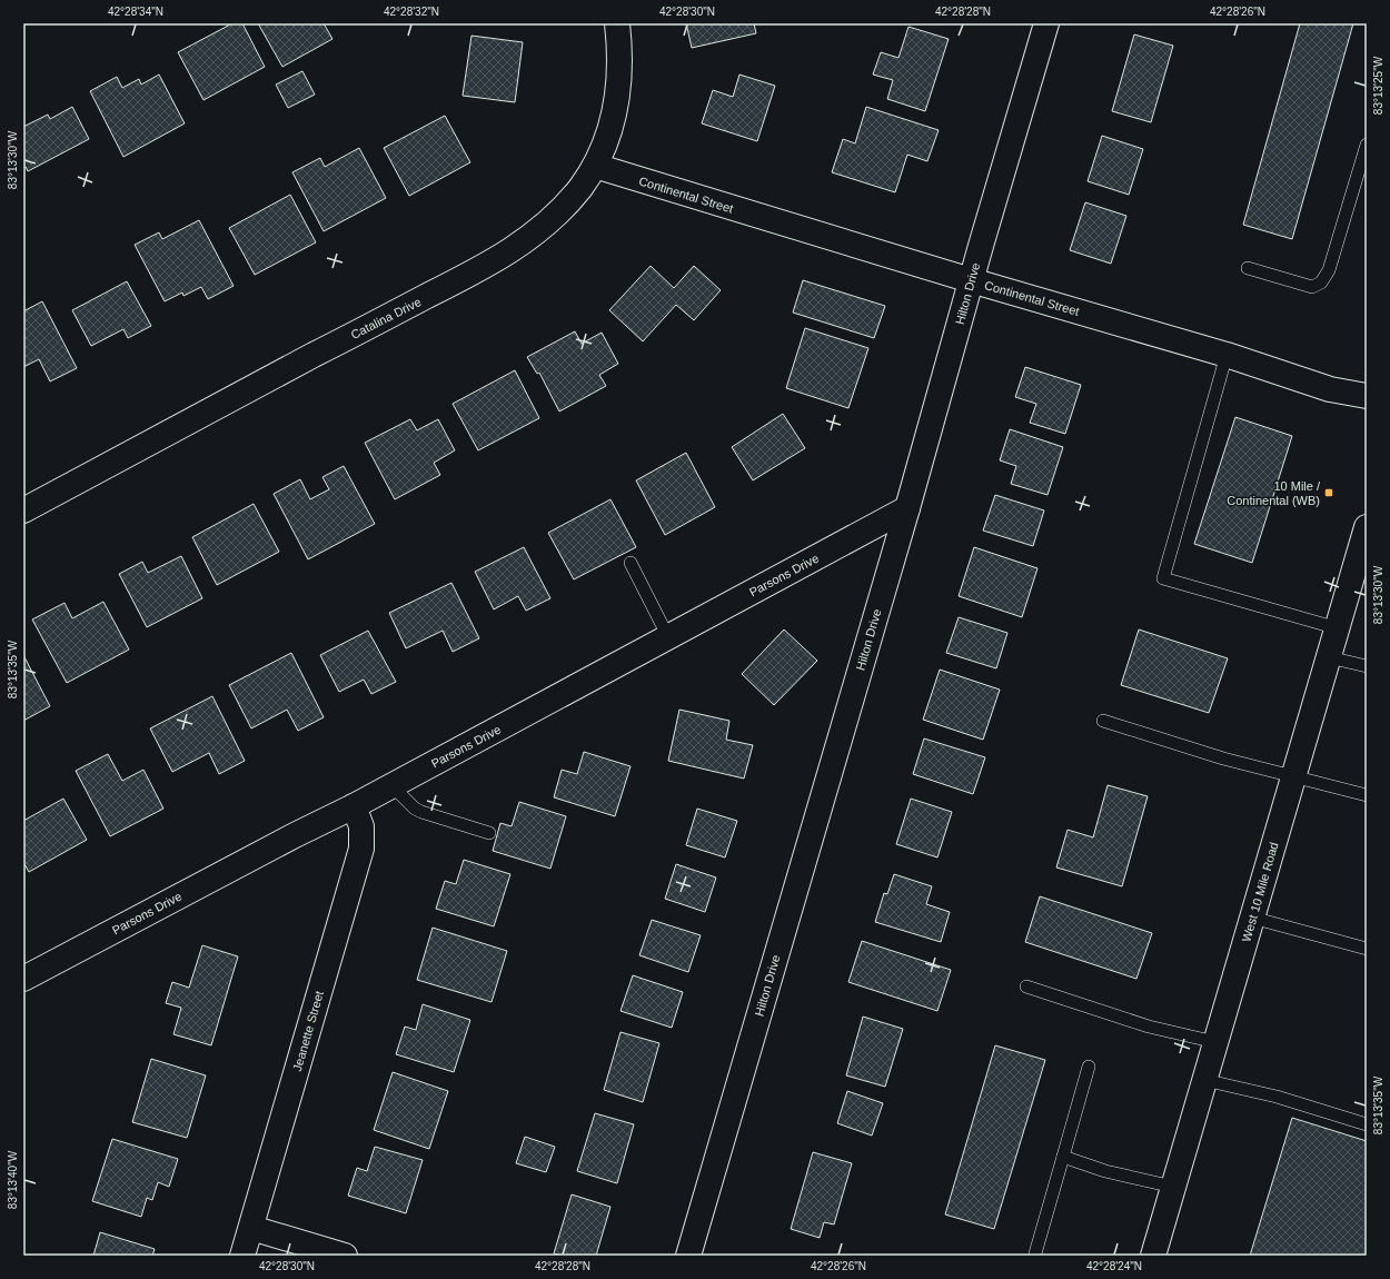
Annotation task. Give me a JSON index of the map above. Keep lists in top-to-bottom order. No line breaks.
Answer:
{"streets":{"street":["Continental Street","Hilton Drive","Catalina Drive","Parsons Drive","West 10 Mile Road","Jeanette Street"]},"crossings":[["Continental Street","Hilton Drive"],["Continental Street","Catalina Drive"],["Hilton Drive","Parsons Drive"],["Parsons Drive","Jeanette Street"]],"places":{"transit":["10 Mile / Continental (WB)"]},"coordinates":["42°28'34\"N","42°28'32\"N","42°28'30\"N","42°28'28\"N","42°28'26\"N","83°13'25\"W","83°13'30\"W","83°13'35\"W","83°13'40\"W","42°28'24\"N"]}
